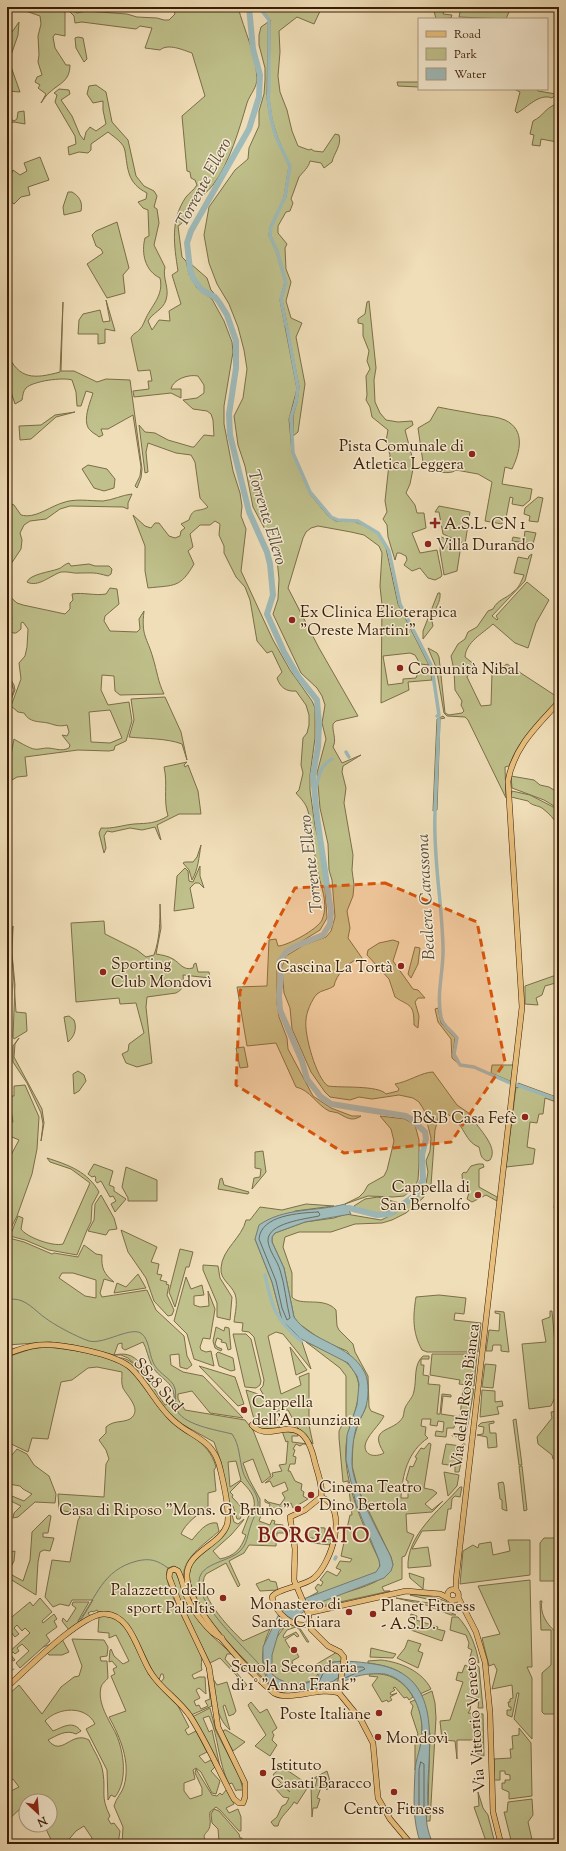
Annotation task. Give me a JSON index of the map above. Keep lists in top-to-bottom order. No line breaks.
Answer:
{"streets":{"main road":["SS28 Sud","Via della Rosa Bianca","Via Vittorio Veneto"]},"crossings":[["Via della Rosa Bianca","Via Vittorio Veneto"]],"districts":["BORGATO"],"water":["Torrente Ellero","Bealera Carassona"],"places":{"other":["Pista Comunale di Atletica Leggera","Villa Durando","Ex Clinica Elioterapica \"Oreste Martini\"","Comunità Nibal","Cascina La Tortà","Sporting Club Mondovì","B&B Casa Fefè","Cappella di San Bernolfo","Cappella dell'Annunziata","Cinema Teatro Dino Bertola","Casa di Riposo \"Mons. G. Bruno\"","Palazzetto dello sport PalaItis","Monastero di Santa Chiara","Planet Fitness - A.S.D.","Scuola Secondaria di 1° \"Anna Frank\"","Poste Italiane","Mondovì","Istituto Casati Baracco","Centro Fitness"],"health":["A.S.L. CN 1"]},"legend":["Road","Park","Water"],"north":"bottom right"}
